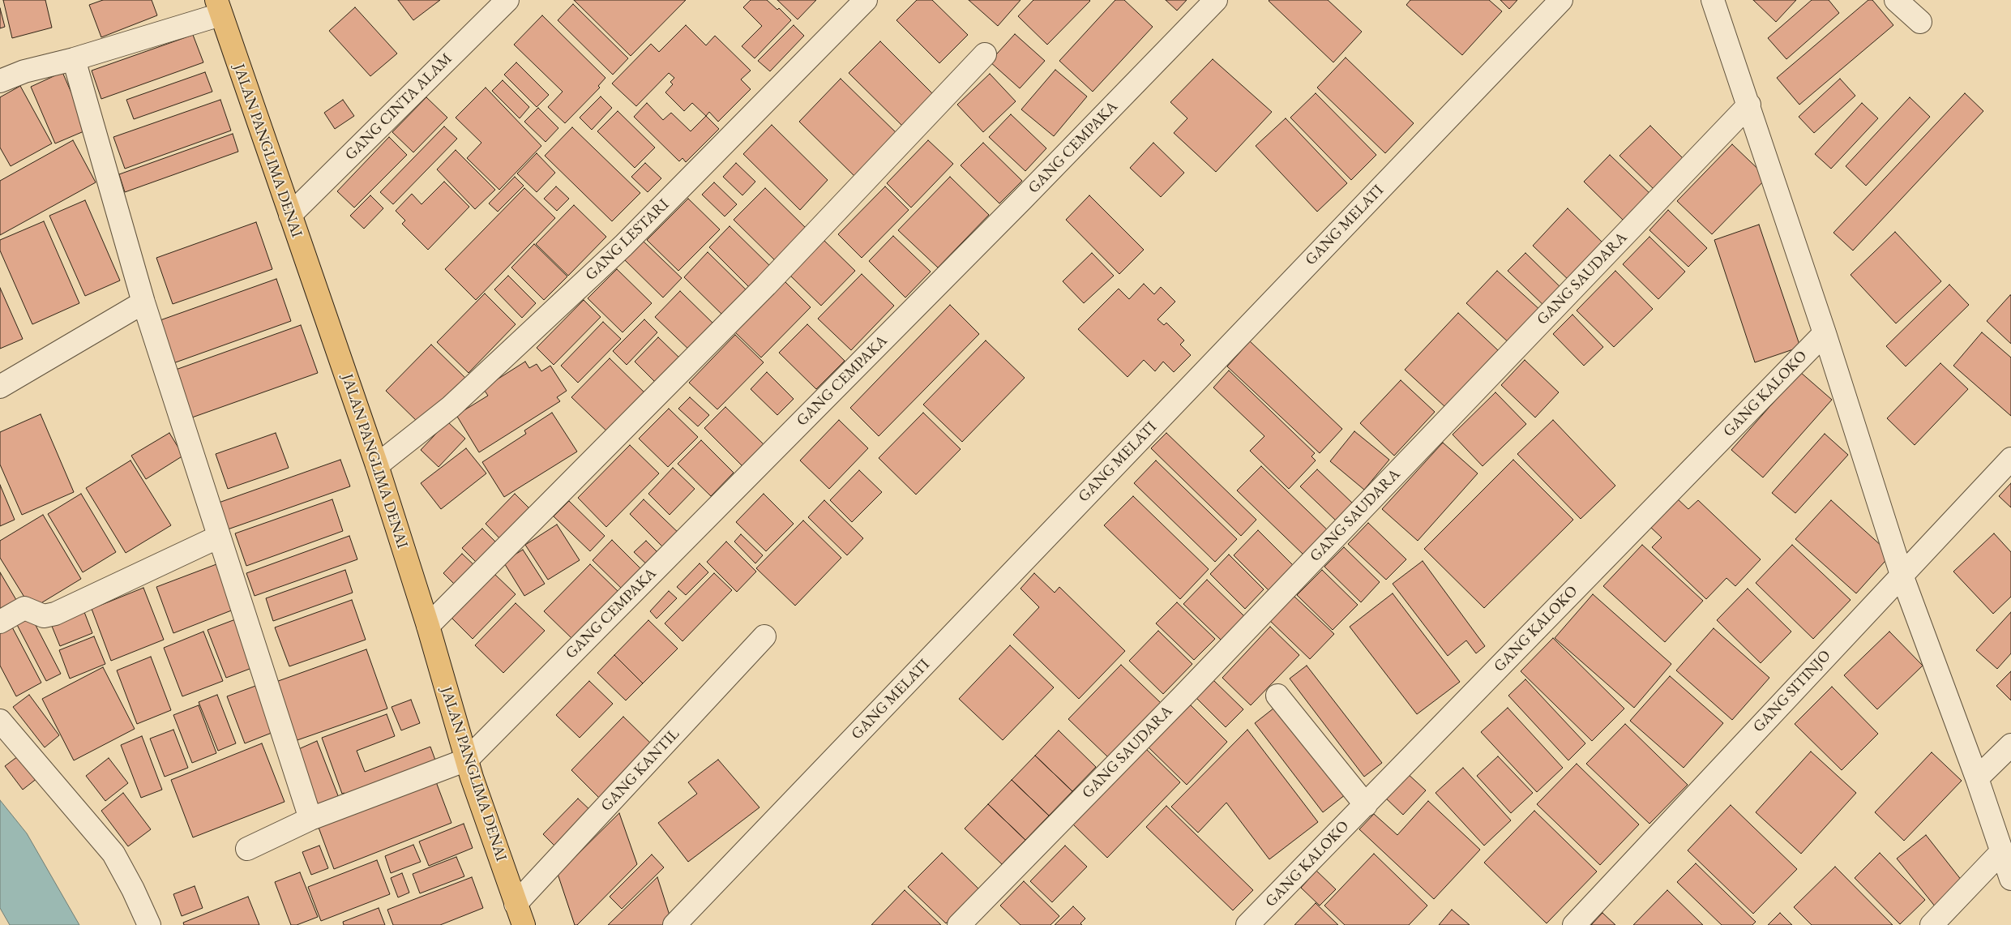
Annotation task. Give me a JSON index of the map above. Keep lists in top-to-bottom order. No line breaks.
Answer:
{"streets":{"main road":["JALAN PANGLIMA DENAI"],"street":["GANG CINTA ALAM","GANG CEMPAKA","GANG MELATI","GANG LESTARI","GANG SAUDARA","GANG KALOKO","GANG SITINJO","GANG KANTIL"]},"crossings":[["GANG CINTA ALAM","JALAN PANGLIMA DENAI"],["GANG CEMPAKA","JALAN PANGLIMA DENAI"],["JALAN PANGLIMA DENAI","GANG LESTARI"],["JALAN PANGLIMA DENAI","GANG KANTIL"]]}
